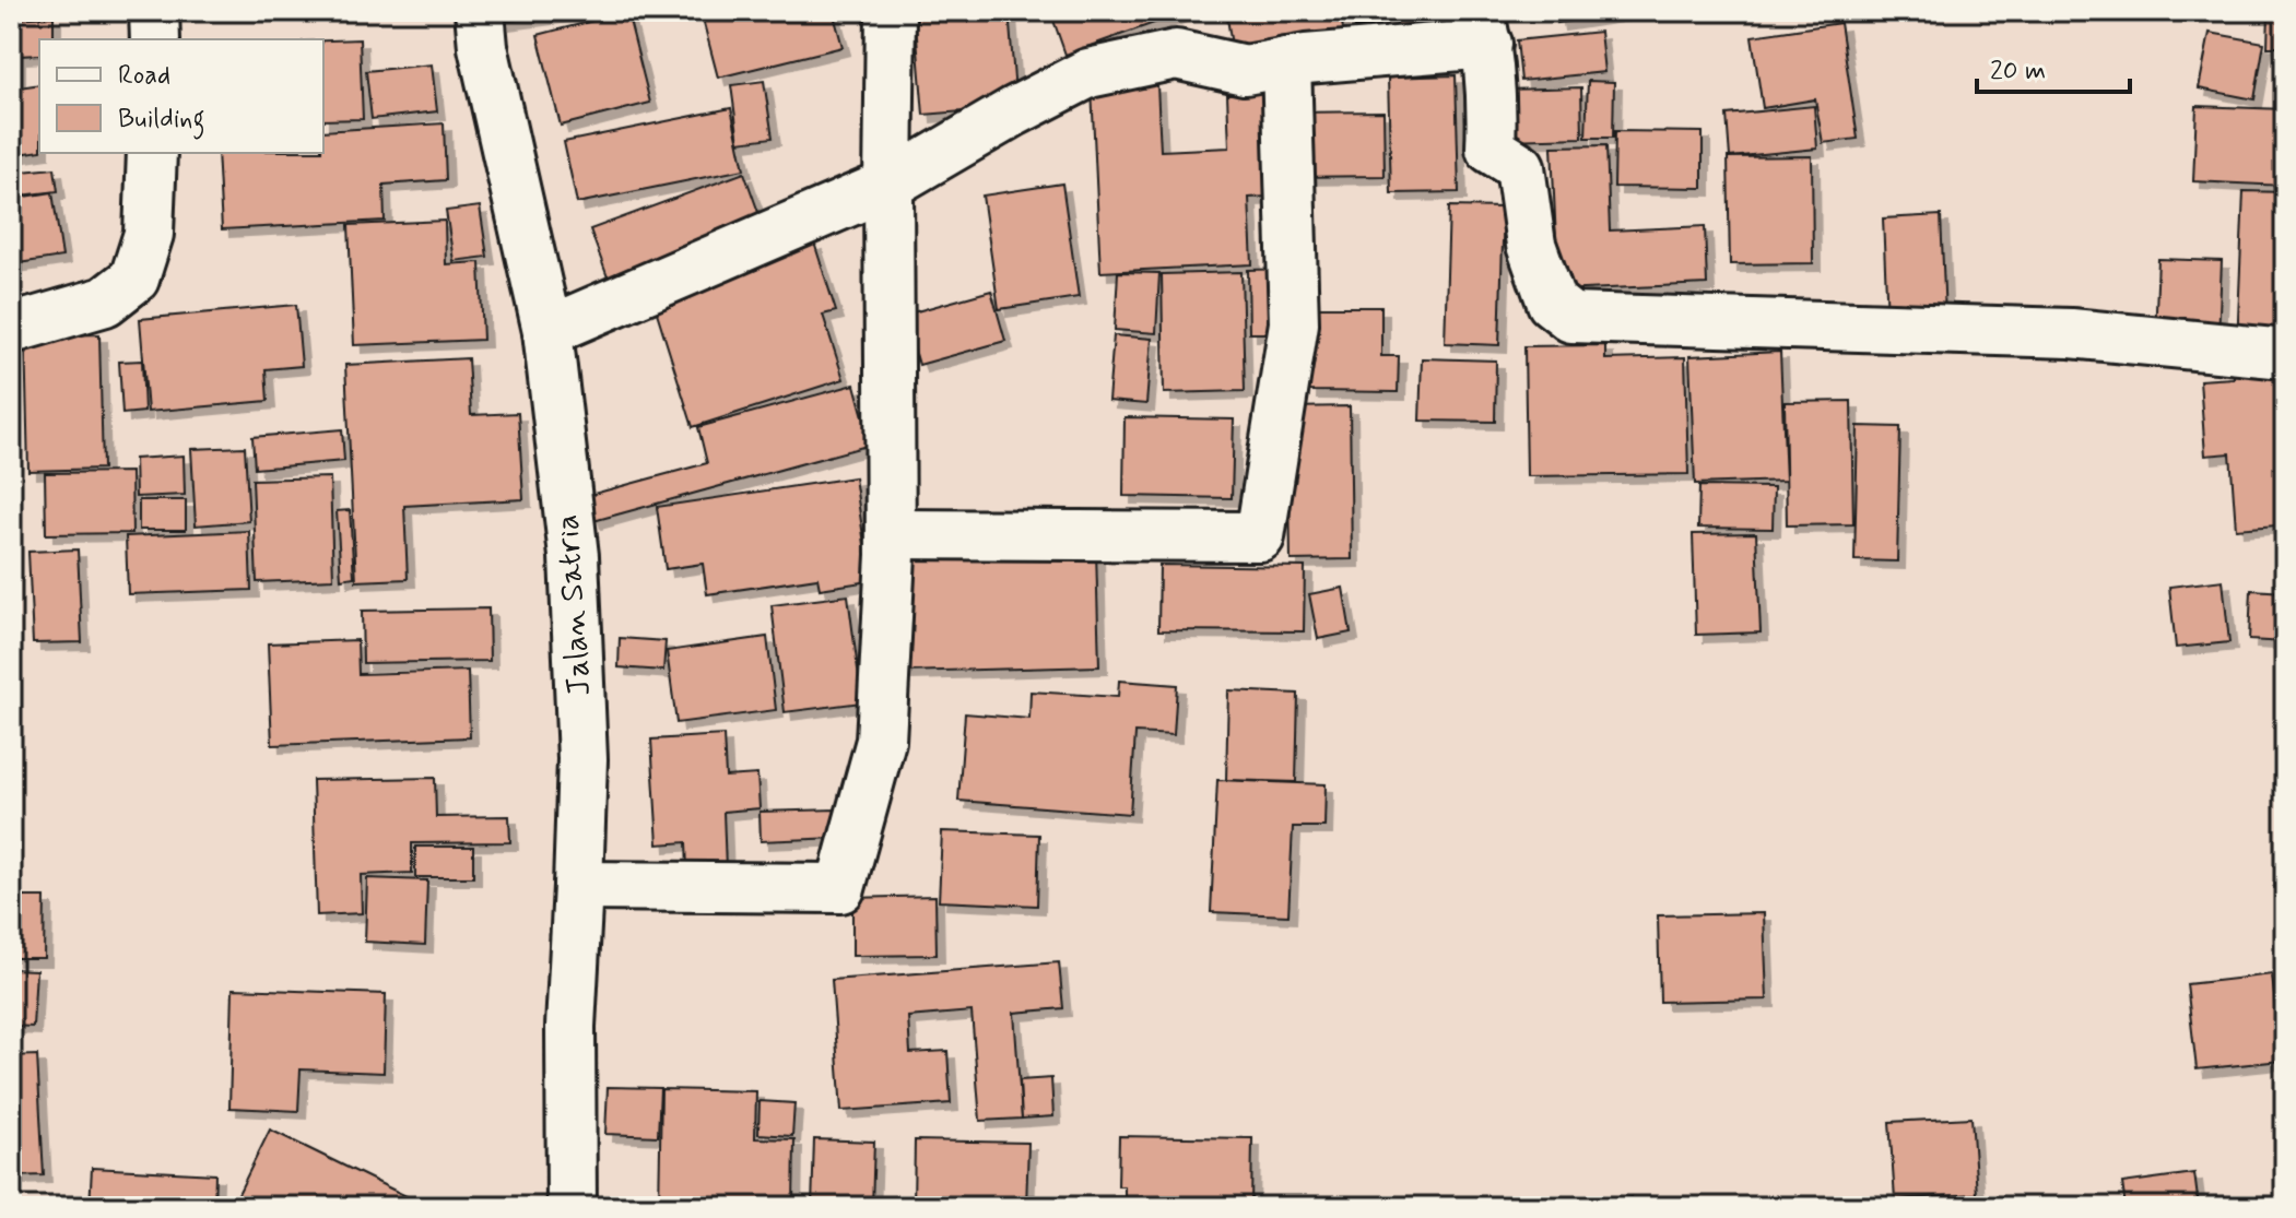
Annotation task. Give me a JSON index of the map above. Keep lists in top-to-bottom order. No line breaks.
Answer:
{"streets":{"street":["Jalan Satria"]},"legend":["Road","Building"],"scale_bar":"20 m"}
